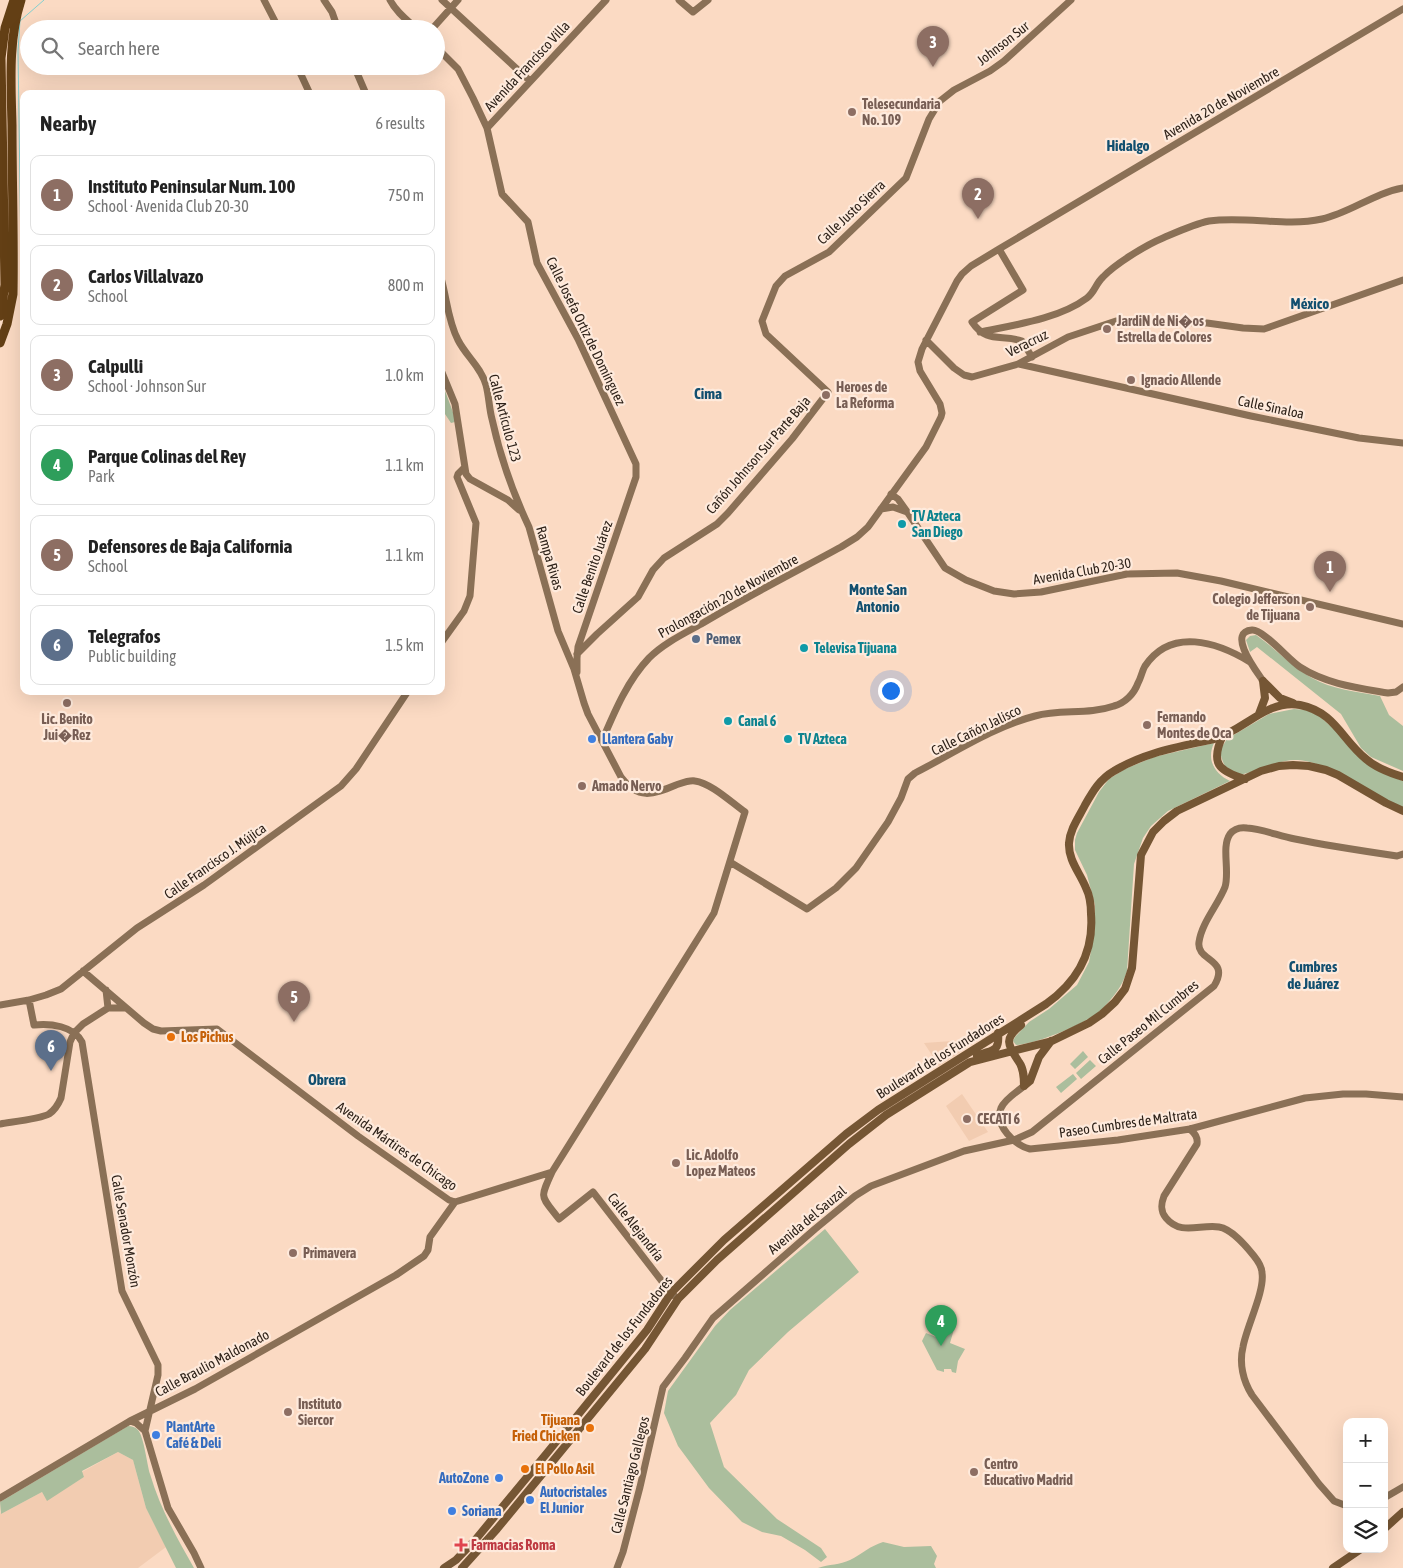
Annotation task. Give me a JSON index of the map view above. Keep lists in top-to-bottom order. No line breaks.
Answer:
{"streets":{"main road":["Boulevard de los Fundadores"],"street":["Johnson Sur","Avenida Francisco Villa","Avenida 20 de Noviembre","Calle Justo Sierra","Calle Josefa Ortiz de Domínguez","Veracruz","Calle Sinaloa","Calle Artículo 123","Cañón Johnson Sur Parte Baja","Rampa Rivas","Calle Benito Juárez","Avenida Club 20-30","Prolongación 20 de Noviembre","Calle Cañón Jalisco","Calle Francisco J. Mújica","Calle Paseo Mil Cumbres","Paseo Cumbres de Maltrata","Avenida Mártires de Chicago","Avenida del Sauzal","Calle Alejandría","Calle Senador Monzón","Calle Braulio Maldonado","Calle Santiago Gallegos"]},"crossings":[["Johnson Sur","Calle Justo Sierra"],["Avenida Francisco Villa","Calle Josefa Ortiz de Domínguez"],["Avenida 20 de Noviembre","Veracruz"],["Avenida 20 de Noviembre","Prolongación 20 de Noviembre"],["Calle Justo Sierra","Cañón Johnson Sur Parte Baja"],["Calle Josefa Ortiz de Domínguez","Calle Benito Juárez"],["Veracruz","Calle Sinaloa"],["Calle Artículo 123","Rampa Rivas"],["Cañón Johnson Sur Parte Baja","Calle Benito Juárez"],["Rampa Rivas","Calle Benito Juárez"],["Calle Benito Juárez","Prolongación 20 de Noviembre"],["Calle Benito Juárez","Calle Cañón Jalisco"],["Calle Francisco J. Mújica","Avenida Mártires de Chicago"],["Calle Paseo Mil Cumbres","Paseo Cumbres de Maltrata"],["Calle Paseo Mil Cumbres","Avenida del Sauzal"],["Boulevard de los Fundadores","Calle Alejandría"],["Paseo Cumbres de Maltrata","Avenida del Sauzal"],["Avenida Mártires de Chicago","Calle Alejandría"],["Avenida Mártires de Chicago","Calle Braulio Maldonado"],["Avenida del Sauzal","Calle Santiago Gallegos"],["Calle Senador Monzón","Calle Braulio Maldonado"]],"districts":["Hidalgo","México","Cima","Monte San Antonio","Cumbres de Juárez","Obrera"],"places":{"other":["Telesecundaria No. 109","JardiN de Ni�os Estrella de Colores","Ignacio Allende","Heroes de La Reforma","TV Azteca San Diego","Colegio Jefferson de Tijuana","Pemex","Televisa Tijuana","Lic. Benito Jui�Rez","Canal 6","Fernando Montes de Oca","Llantera Gaby","TV Azteca","Amado Nervo","Los Pichus","CECATI 6","Lic. Adolfo Lopez Mateos","Primavera","Instituto Siercor","Tijuana Fried Chicken","PlantArte Café & Deli","El Pollo Asil","Centro Educativo Madrid","AutoZone","Autocristales El Junior","Soriana"],"health":["Farmacias Roma"]},"page":{"search":"Search here","pins":["3","2","1","5","6","4"],"heading":["Nearby","6 results"],"list":[{"mark":"1","name":"Instituto Peninsular Num. 100","note":"School · Avenida Club 20-30","value":"750 m"},{"mark":"2","name":"Carlos Villalvazo","note":"School","value":"800 m"},{"mark":"3","name":"Calpulli","note":"School · Johnson Sur","value":"1.0 km"},{"mark":"4","name":"Parque Colinas del Rey","note":"Park","value":"1.1 km"},{"mark":"5","name":"Defensores de Baja California","note":"School","value":"1.1 km"},{"mark":"6","name":"Telegrafos","note":"Public building","value":"1.5 km"}],"map_buttons":["+","−"]}}
